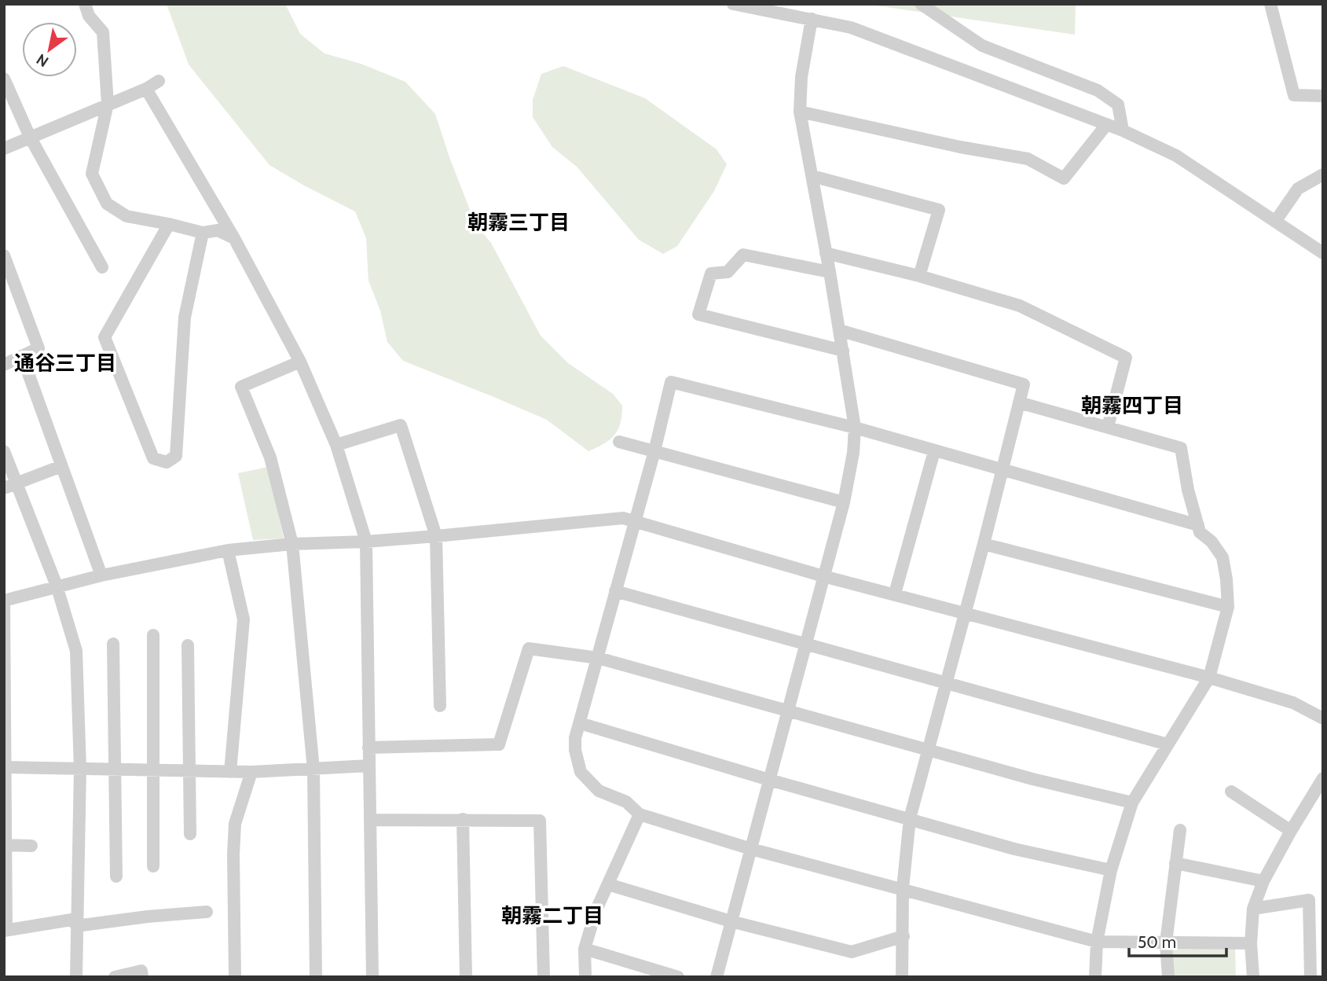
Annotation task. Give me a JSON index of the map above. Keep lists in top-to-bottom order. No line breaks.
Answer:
{"districts":["朝霧三丁目","通谷三丁目","朝霧四丁目","朝霧二丁目"],"scale_bar":"50 m","north":"bottom left"}
